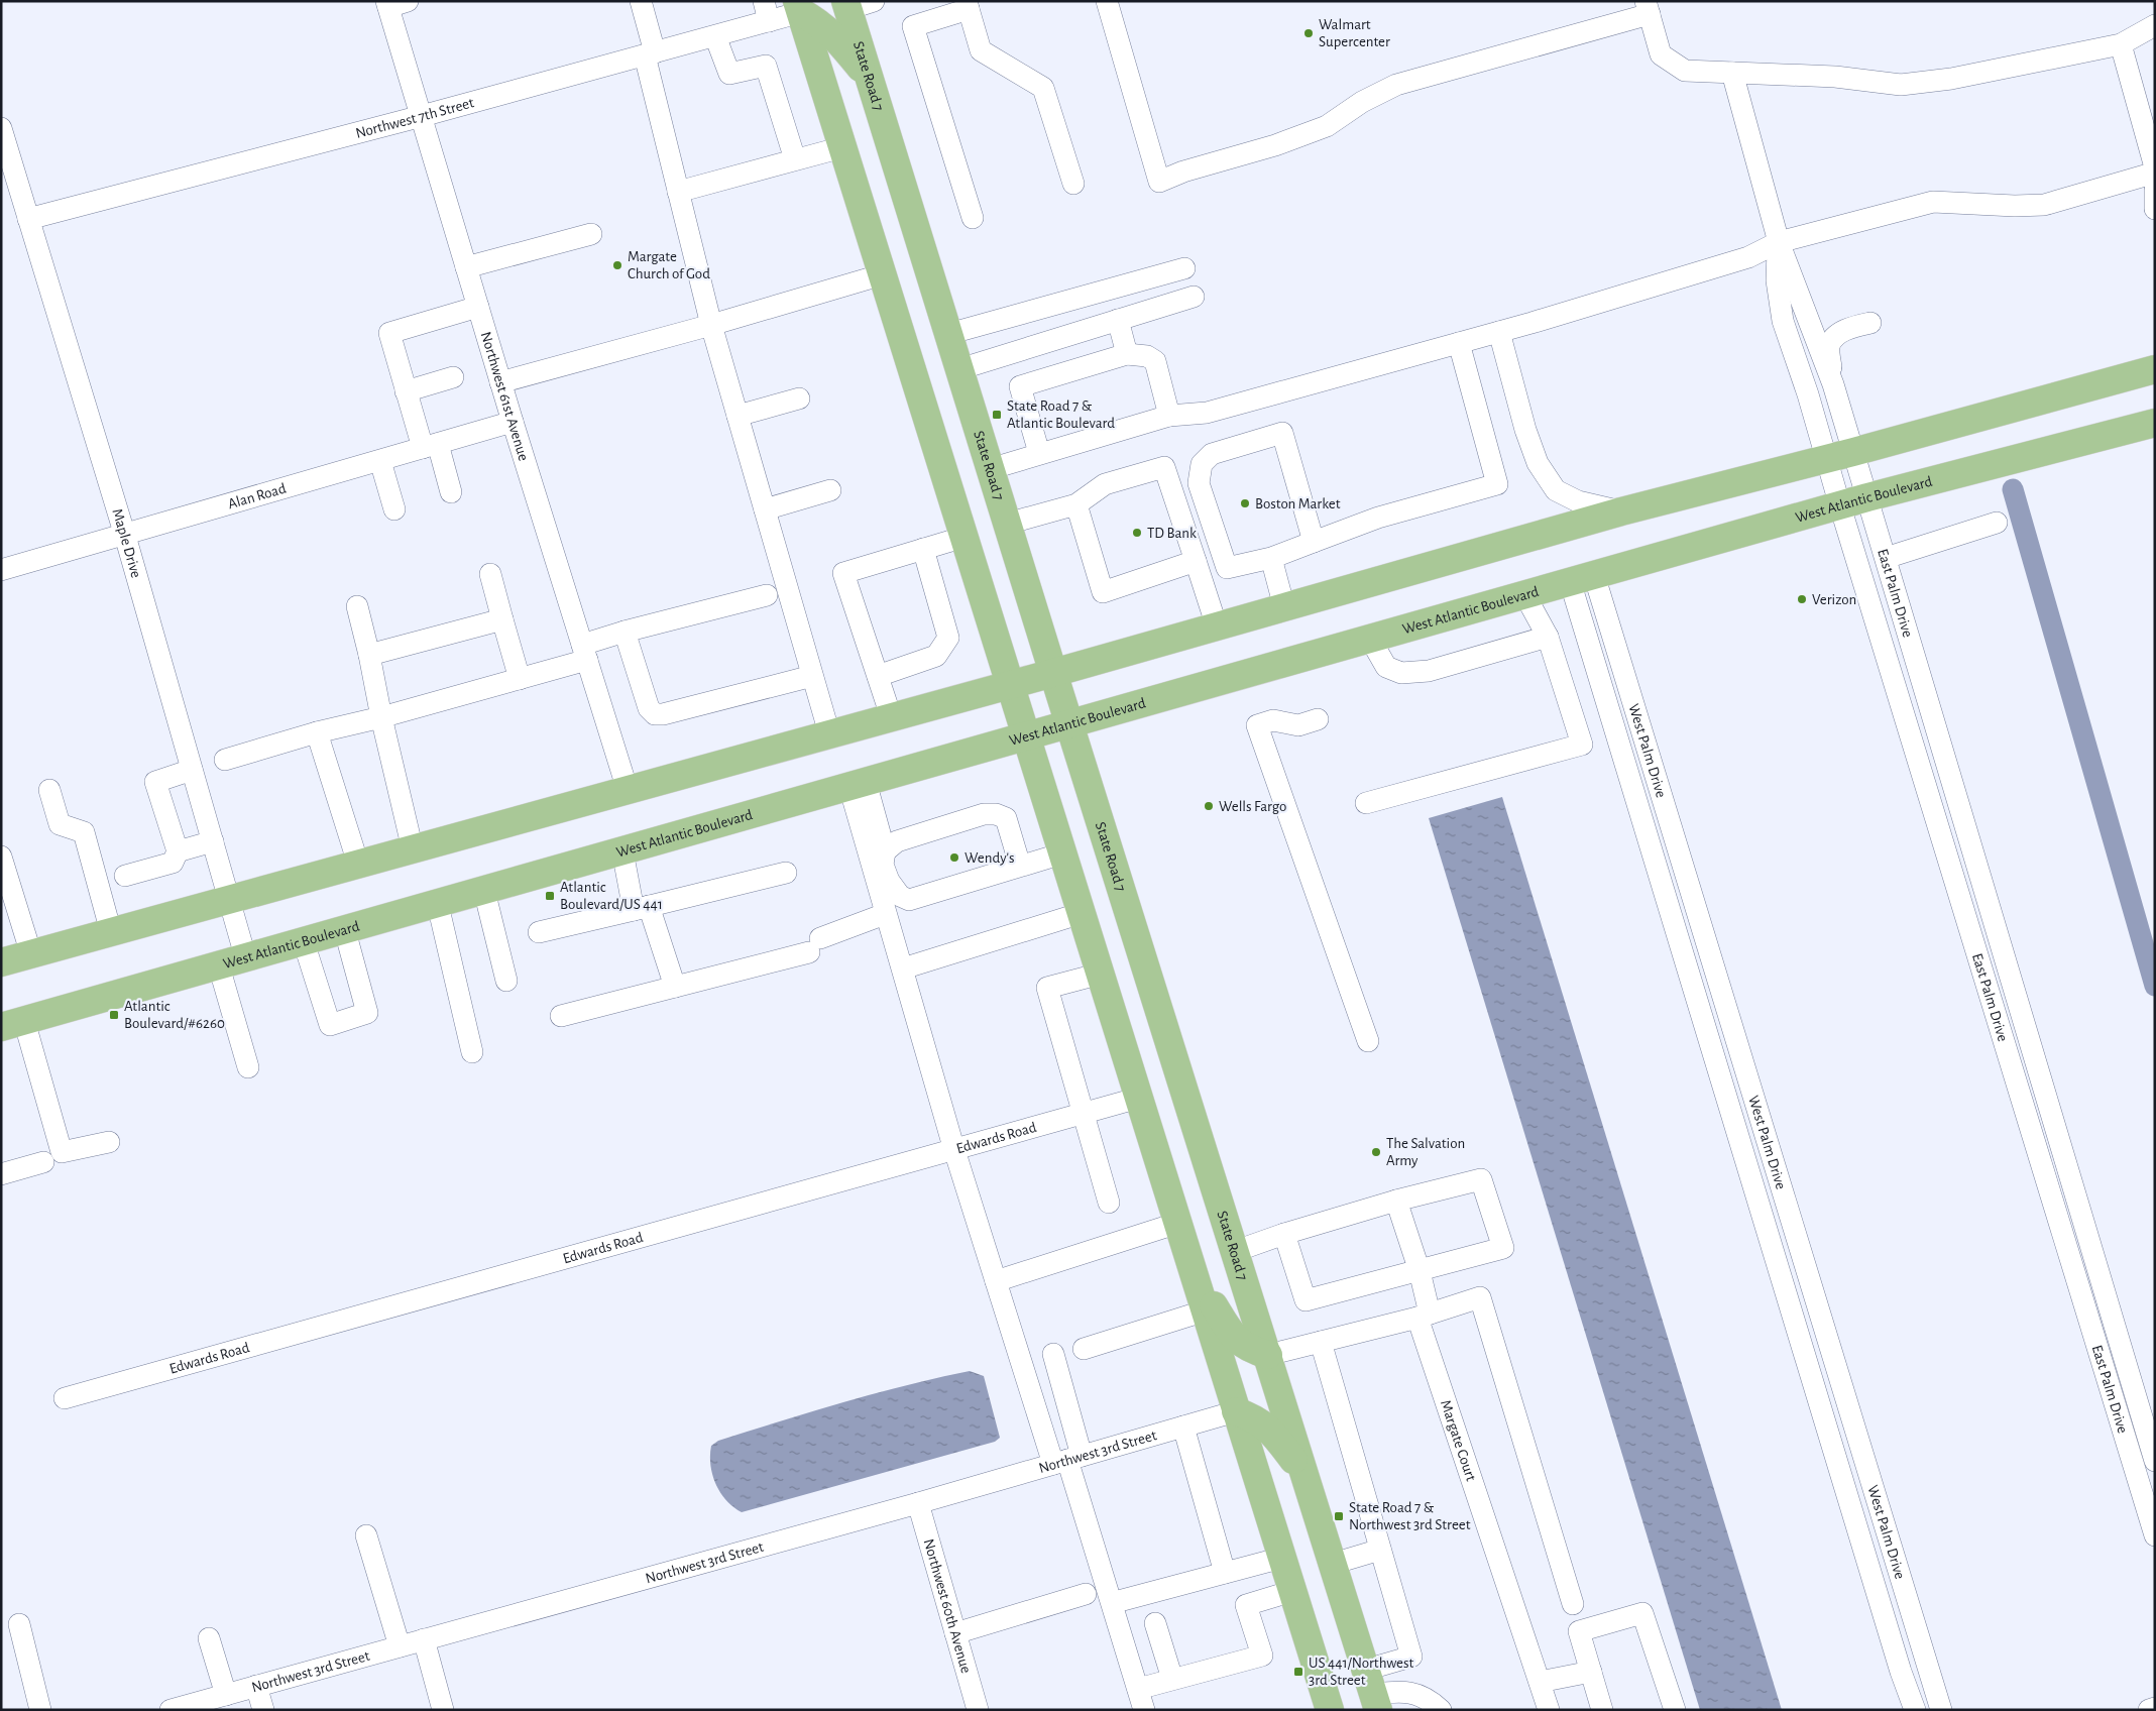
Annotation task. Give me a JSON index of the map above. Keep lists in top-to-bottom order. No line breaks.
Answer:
{"streets":{"main road":["State Road 7","West Atlantic Boulevard"],"street":["Northwest 7th Street","Northwest 61st Avenue","Alan Road","Maple Drive","East Palm Drive","West Palm Drive","Edwards Road","Margate Court","Northwest 3rd Street","Northwest 60th Avenue"]},"crossings":[["State Road 7","West Atlantic Boulevard"],["Northwest 7th Street","Northwest 61st Avenue"],["Northwest 7th Street","Maple Drive"],["Northwest 61st Avenue","Alan Road"],["Alan Road","Maple Drive"],["West Atlantic Boulevard","Maple Drive"],["West Atlantic Boulevard","East Palm Drive"],["West Atlantic Boulevard","West Palm Drive"],["Northwest 3rd Street","Northwest 60th Avenue"]],"places":{"other":["Walmart Supercenter","Margate Church of God","Boston Market","TD Bank","Verizon","Wells Fargo","Wendy's","The Salvation Army"],"transit":["State Road 7 & Atlantic Boulevard","Atlantic Boulevard/US 441","Atlantic Boulevard/#6260","State Road 7 & Northwest 3rd Street","US 441/Northwest 3rd Street"]}}
